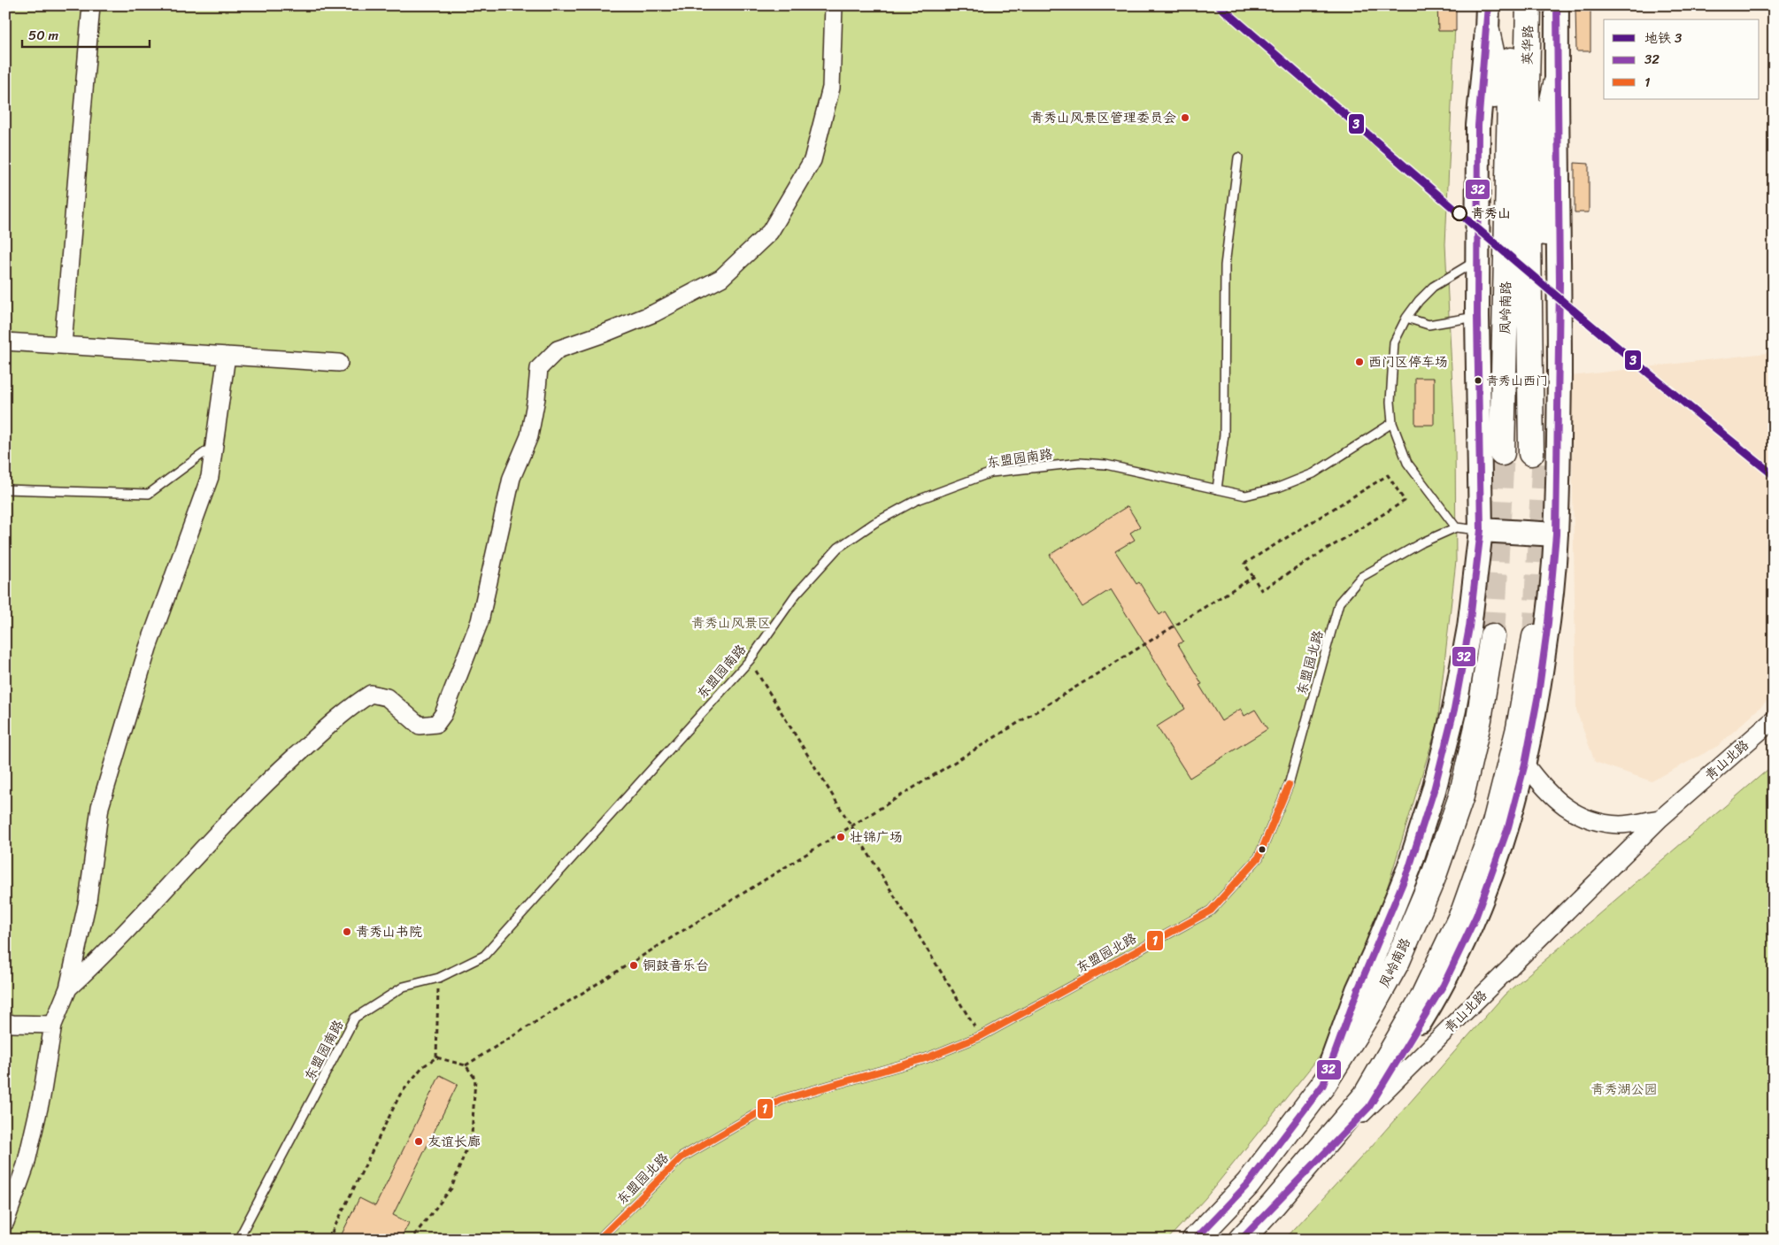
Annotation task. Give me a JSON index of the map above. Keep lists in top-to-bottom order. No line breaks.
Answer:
{"streets":{"main road":["英华路","凤岭南路"],"street":["青山北路"],"lane":["东盟园南路","东盟园北路"]},"crossings":[["英华路","凤岭南路"],["凤岭南路","青山北路"]],"parks":["青秀山风景区","青秀湖公园"],"places":["青秀山风景区管理委员会","青秀山","西门区停车场","青秀山西门","壮锦广场","青秀山书院","铜鼓音乐台","友谊长廊"],"lines":["metro line 3","transit line 32","transit line 1"],"legend":["地铁 3","32","1"],"scale_bar":"50 m"}
